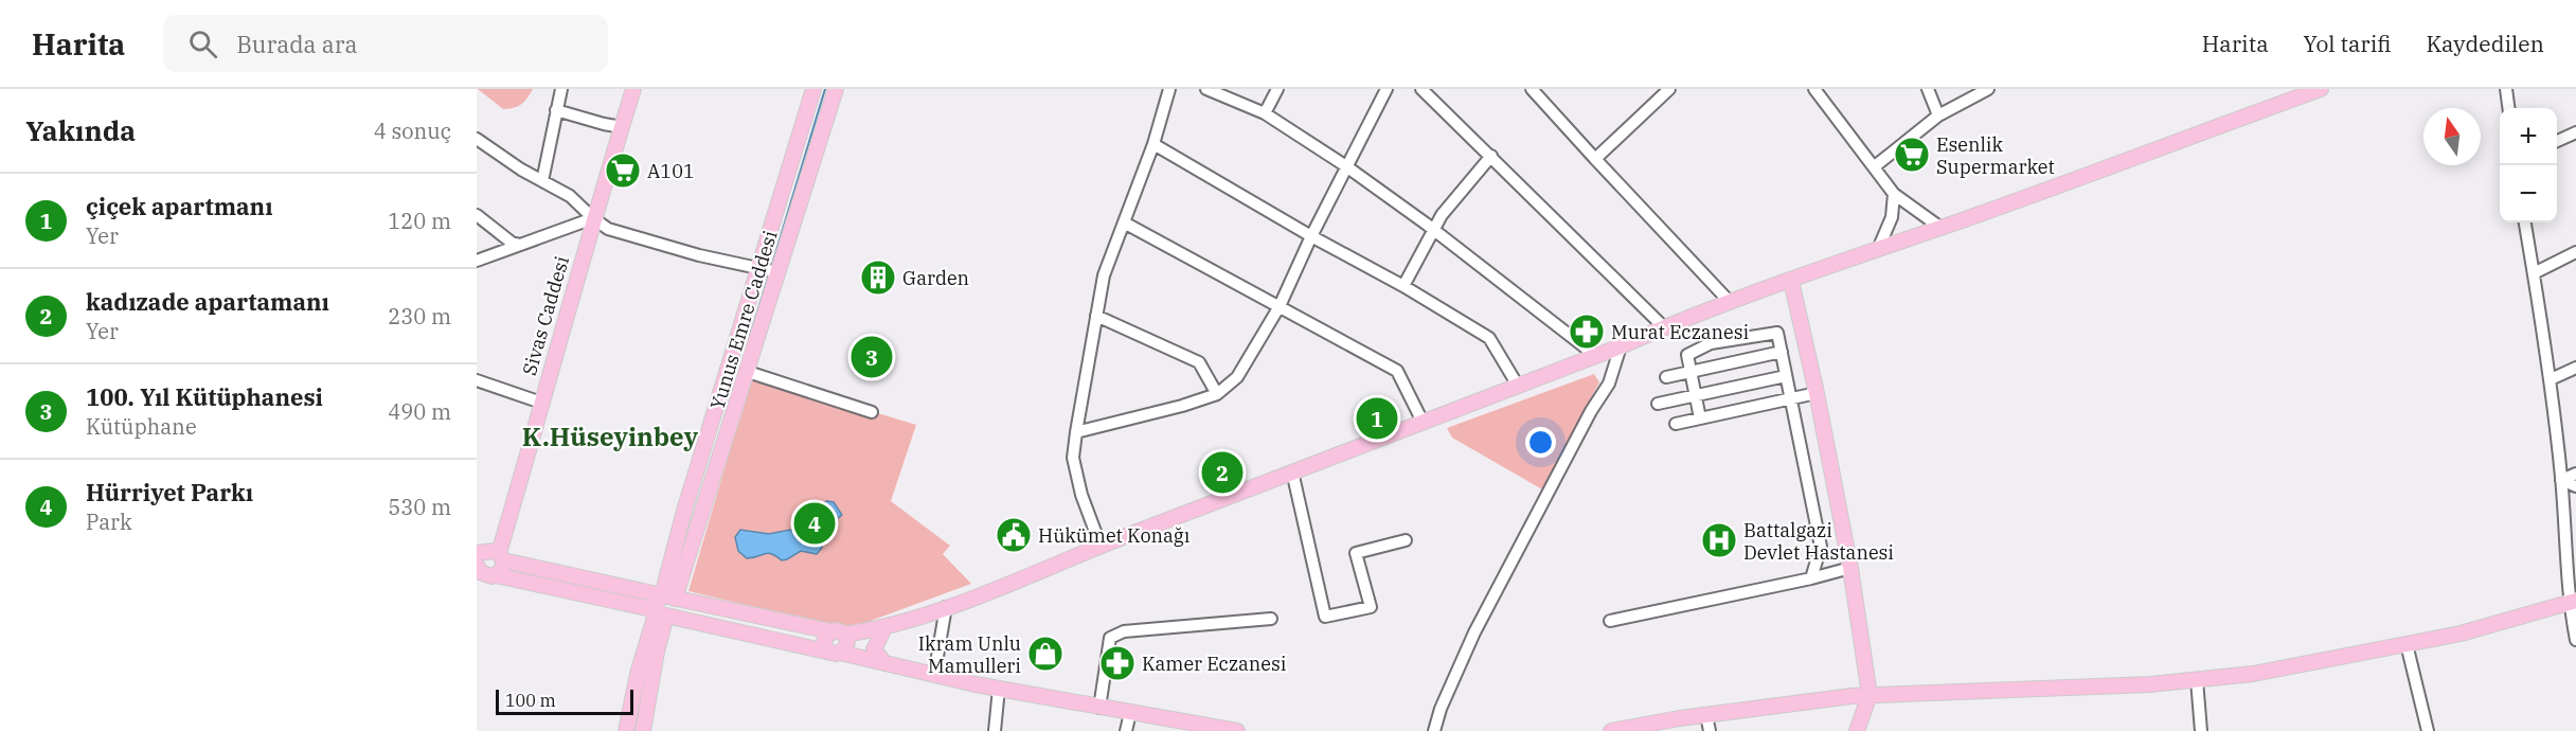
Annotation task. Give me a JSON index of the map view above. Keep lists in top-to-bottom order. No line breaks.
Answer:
{"streets":{"main road":["Sivas Caddesi","Yunus Emre Caddesi"]},"districts":["K.Hüseyinbey"],"places":{"supermarket":["Esenlik Supermarket","A101"],"building":["Garden"],"pharmacy":["Murat Eczanesi","Kamer Eczanesi"],"public building":["Hükümet Konağı"],"hospital":["Battalgazi Devlet Hastanesi"],"shop":["Ikram Unlu Mamulleri"]},"scale_bar":"100 m","north":"top","page":{"header":"Harita","search":"Burada ara","nav":["Harita","Yol tarifi","Kaydedilen"],"heading":["Yakında","4 sonuç"],"map_buttons":["+","−"],"list":[{"mark":"1","name":"çiçek apartmanı","note":"Yer","value":"120 m"},{"mark":"2","name":"kadızade apartamanı","note":"Yer","value":"230 m"},{"mark":"3","name":"100. Yıl Kütüphanesi","note":"Kütüphane","value":"490 m"},{"mark":"4","name":"Hürriyet Parkı","note":"Park","value":"530 m"}],"pins":["3","1","2","4"],"scale":"100 m"}}
